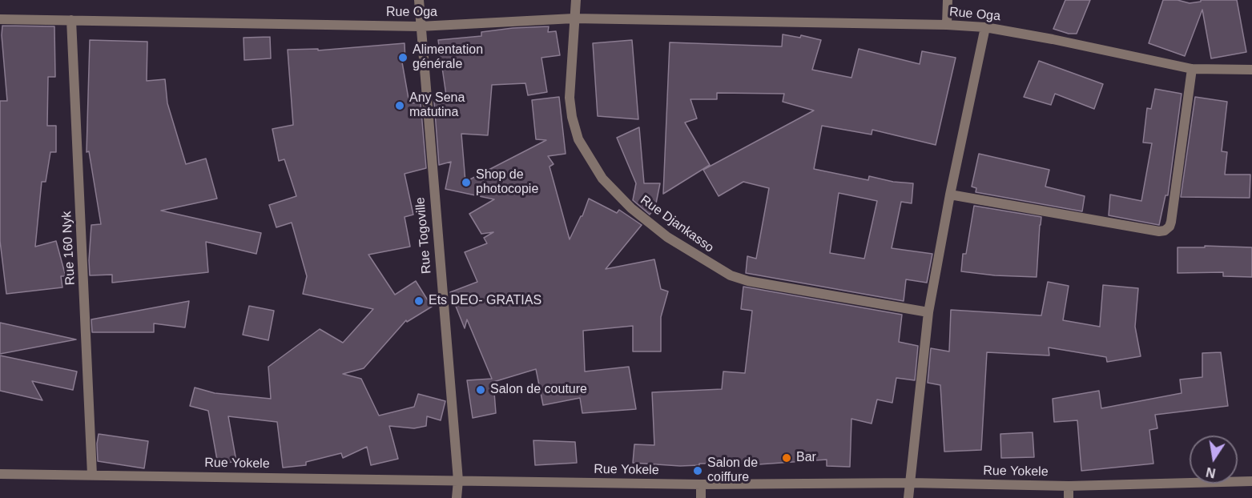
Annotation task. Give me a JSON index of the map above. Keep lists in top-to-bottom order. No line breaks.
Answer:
{"streets":{"street":["Rue Oga","Rue Djankasso","Rue Togoville","Rue 160 Nyk","Rue Yokele"]},"crossings":[["Rue Oga","Rue Djankasso"],["Rue Oga","Rue Togoville"],["Rue Oga","Rue 160 Nyk"],["Rue Togoville","Rue Yokele"],["Rue 160 Nyk","Rue Yokele"]],"places":["Alimentation générale","Any Sena matutina","Shop de photocopie","Ets DEO- GRATIAS","Salon de couture","Bar","Salon de coiffure"],"north":"bottom"}
